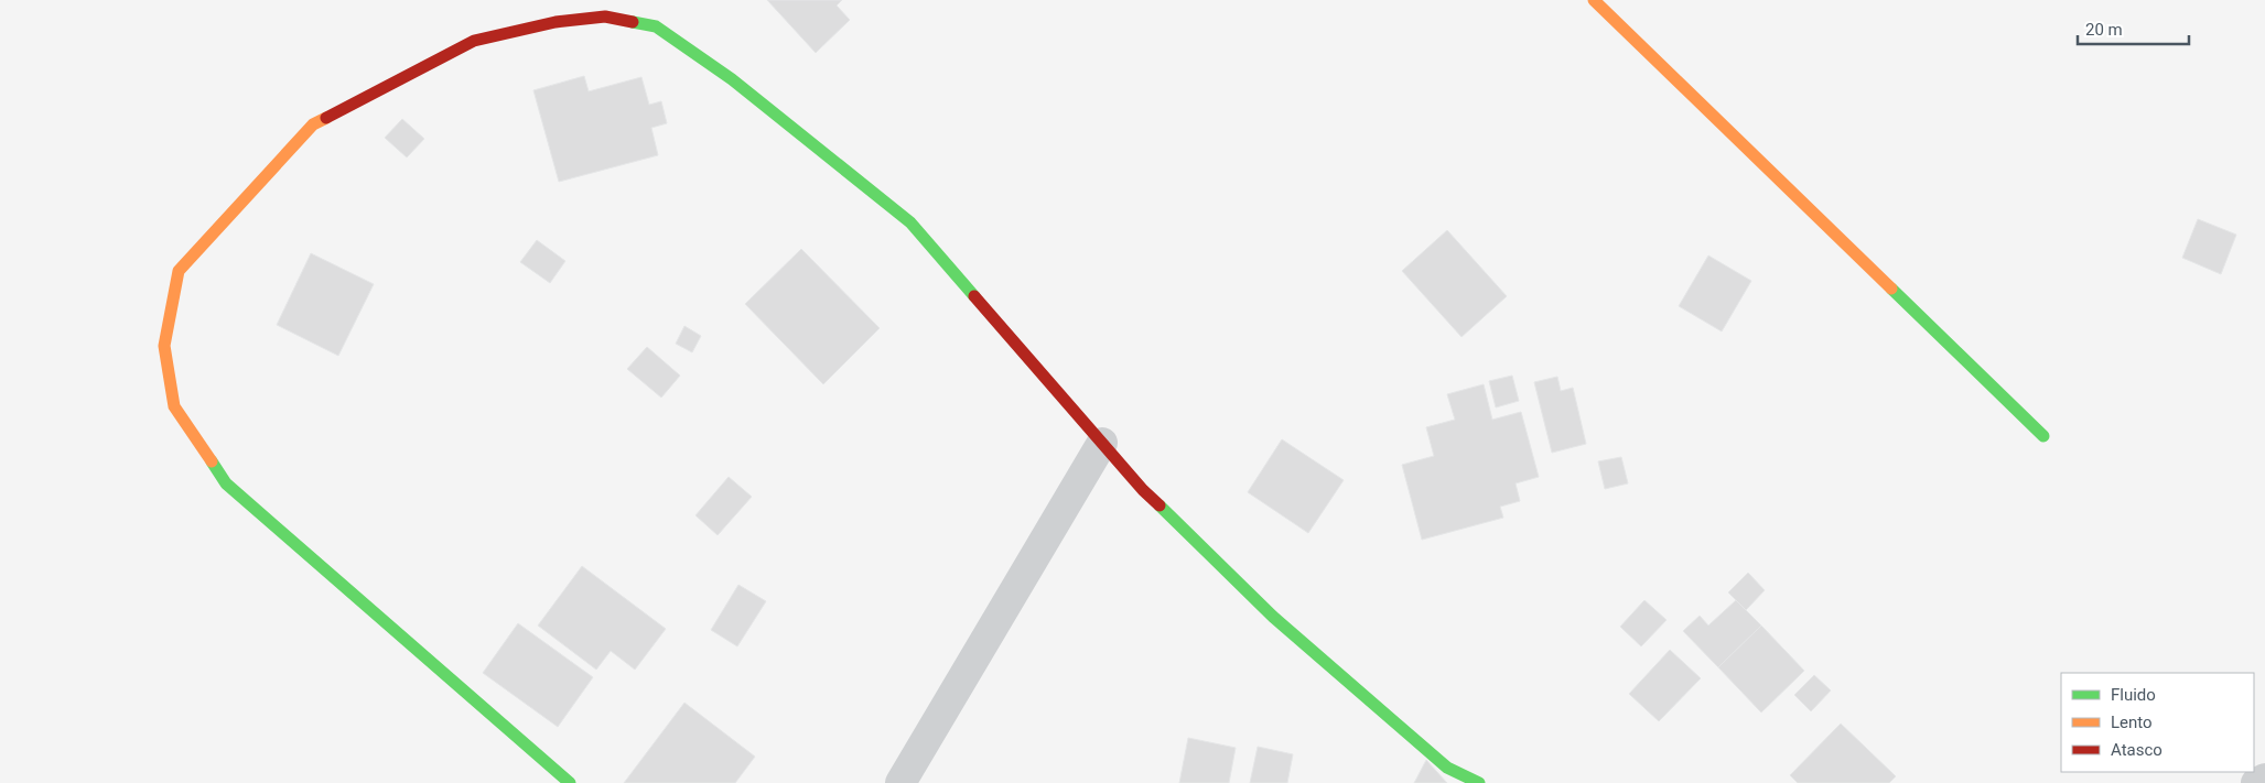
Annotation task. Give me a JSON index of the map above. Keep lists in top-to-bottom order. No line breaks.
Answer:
{"legend":["Fluido","Lento","Atasco"],"scale_bar":"20 m"}
